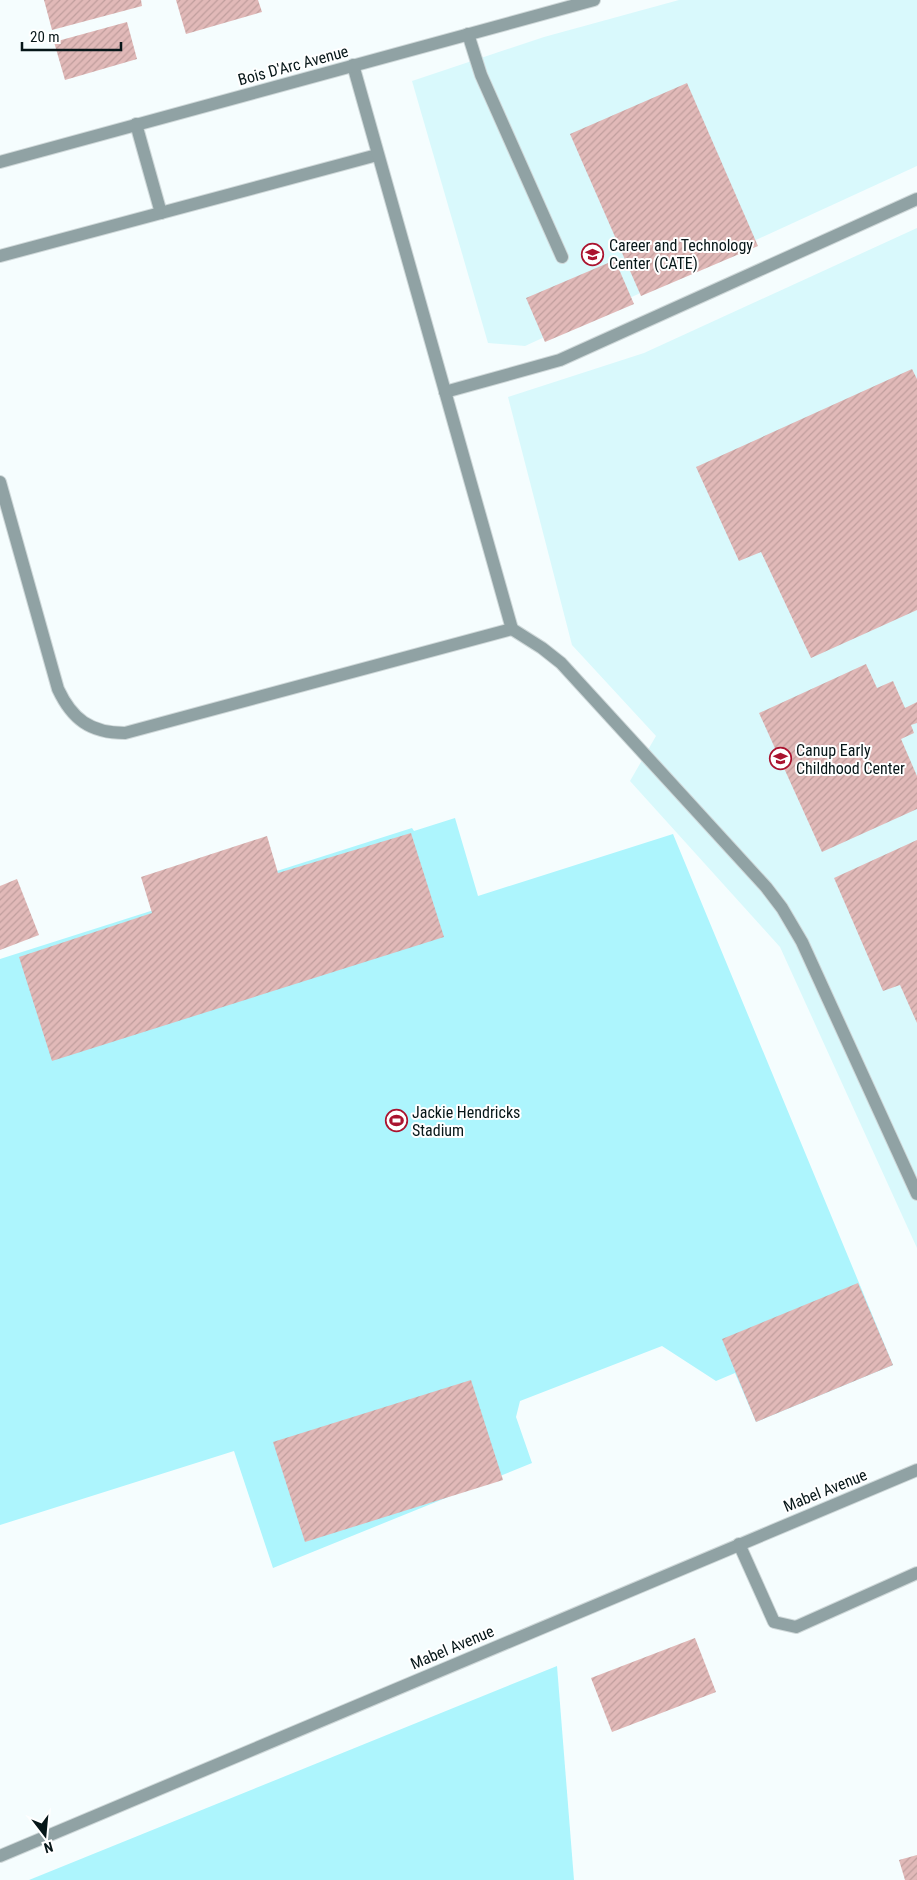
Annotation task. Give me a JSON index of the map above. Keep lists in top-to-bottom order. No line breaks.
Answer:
{"streets":{"street":["Bois D'Arc Avenue","Mabel Avenue"]},"places":{"school or university":["Career and Technology Center (CATE)","Canup Early Childhood Center"],"sports":["Jackie Hendricks Stadium"]},"scale_bar":"20 m","north":"bottom"}
